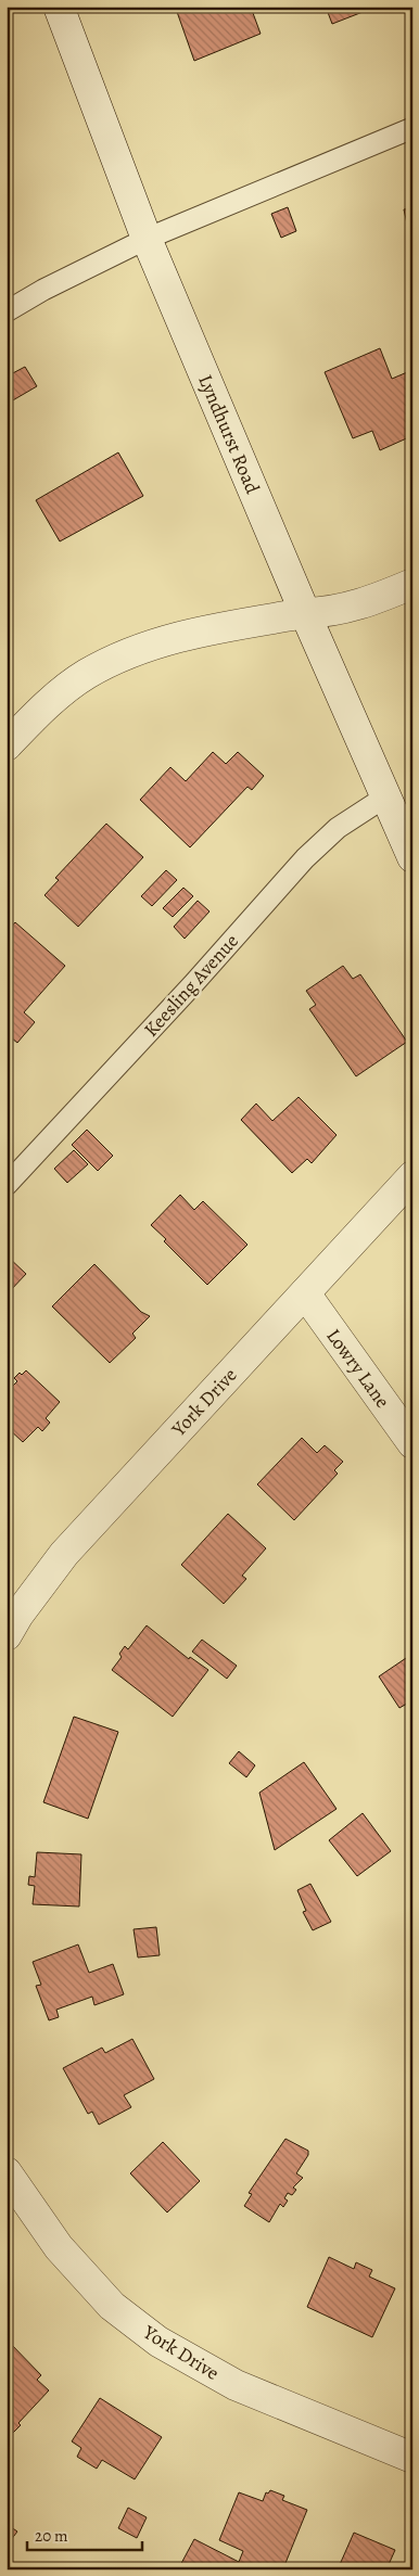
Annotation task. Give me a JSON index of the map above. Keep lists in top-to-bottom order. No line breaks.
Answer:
{"streets":{"street":["Lyndhurst Road","Lowry Lane","York Drive"],"lane":["Keesling Avenue"]},"crossings":[["Lyndhurst Road","Keesling Avenue"],["Lowry Lane","York Drive"]],"scale_bar":"20 m"}
